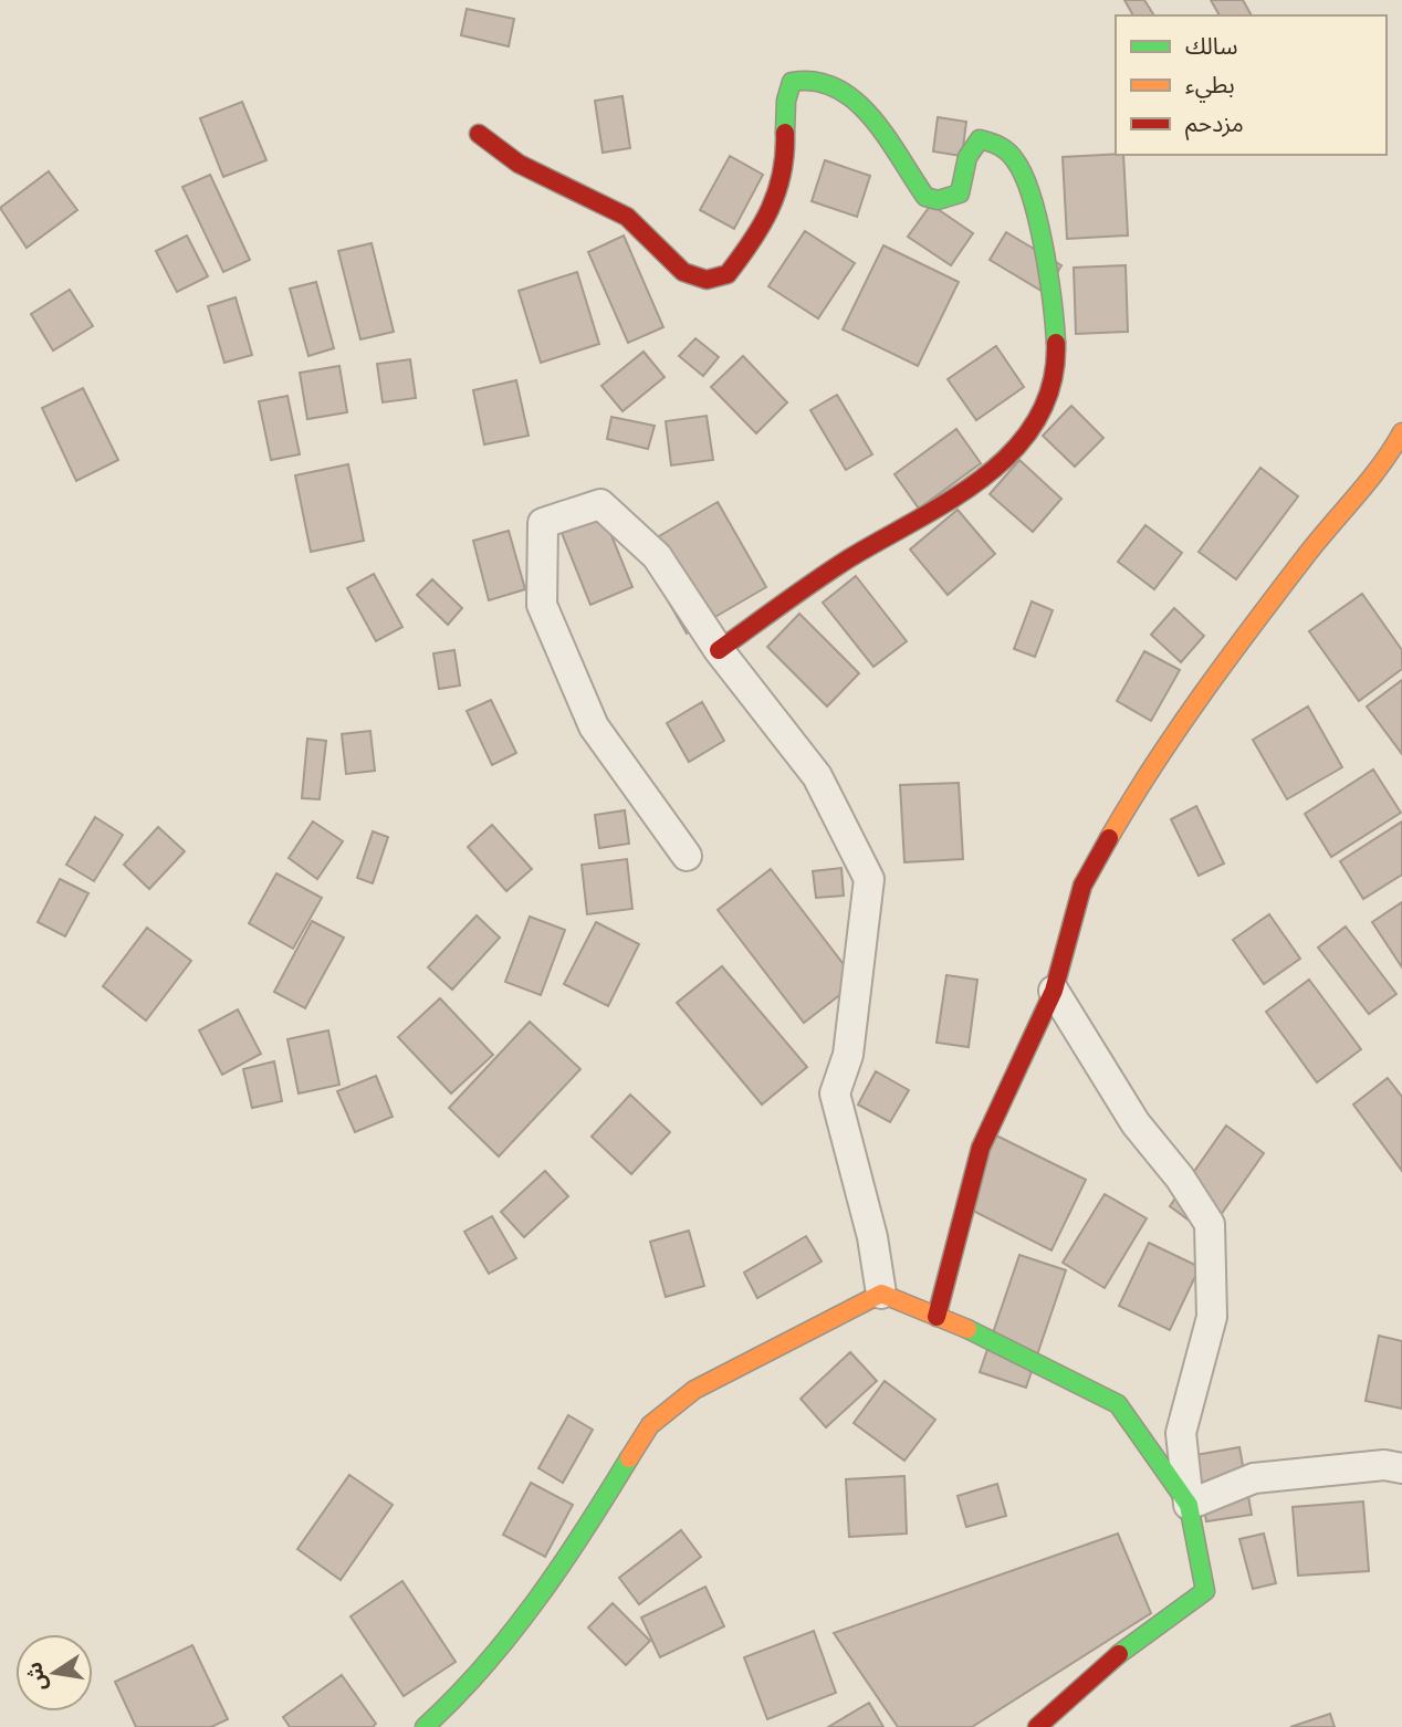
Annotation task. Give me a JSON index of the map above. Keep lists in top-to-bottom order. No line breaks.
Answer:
{"legend":["سالك","بطيء","مزدحم"],"north":"left"}
